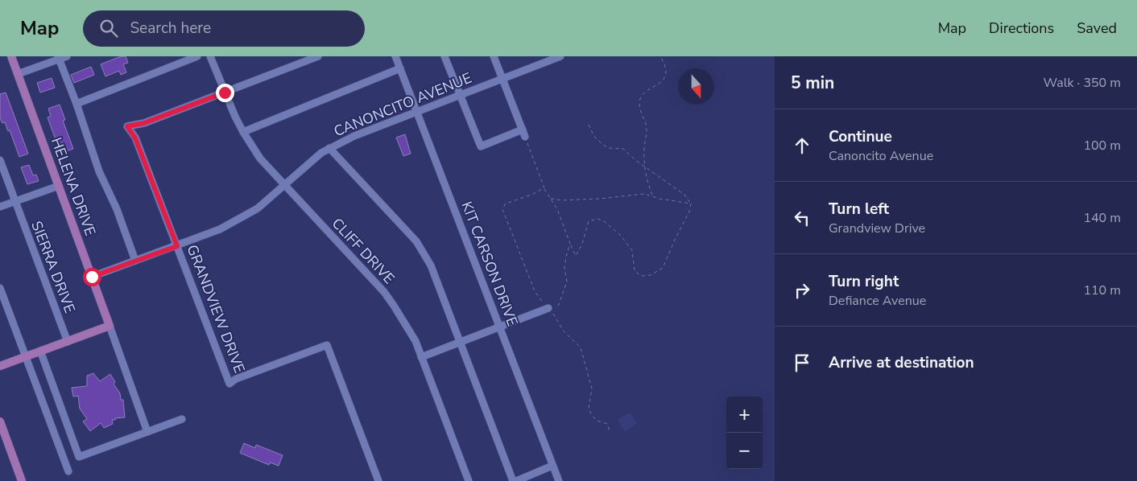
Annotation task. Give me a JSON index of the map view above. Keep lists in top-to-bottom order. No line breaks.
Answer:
{"streets":{"main road":["HELENA DRIVE"],"street":["CANONCITO AVENUE","CLIFF DRIVE","KIT CARSON DRIVE","SIERRA DRIVE","GRANDVIEW DRIVE"]},"crossings":[["CANONCITO AVENUE","HELENA DRIVE"],["CANONCITO AVENUE","CLIFF DRIVE"],["CANONCITO AVENUE","KIT CARSON DRIVE"],["CANONCITO AVENUE","GRANDVIEW DRIVE"],["CLIFF DRIVE","GRANDVIEW DRIVE"]],"north":"bottom","page":{"header":"Map","search":"Search here","nav":["Map","Directions","Saved"],"heading":["5 min","Walk · 350 m"],"list":[["Continue","Canoncito Avenue","100 m"],["Turn left","Grandview Drive","140 m"],["Turn right","Defiance Avenue","110 m"],"Arrive at destination"],"map_buttons":["+","−"]}}
